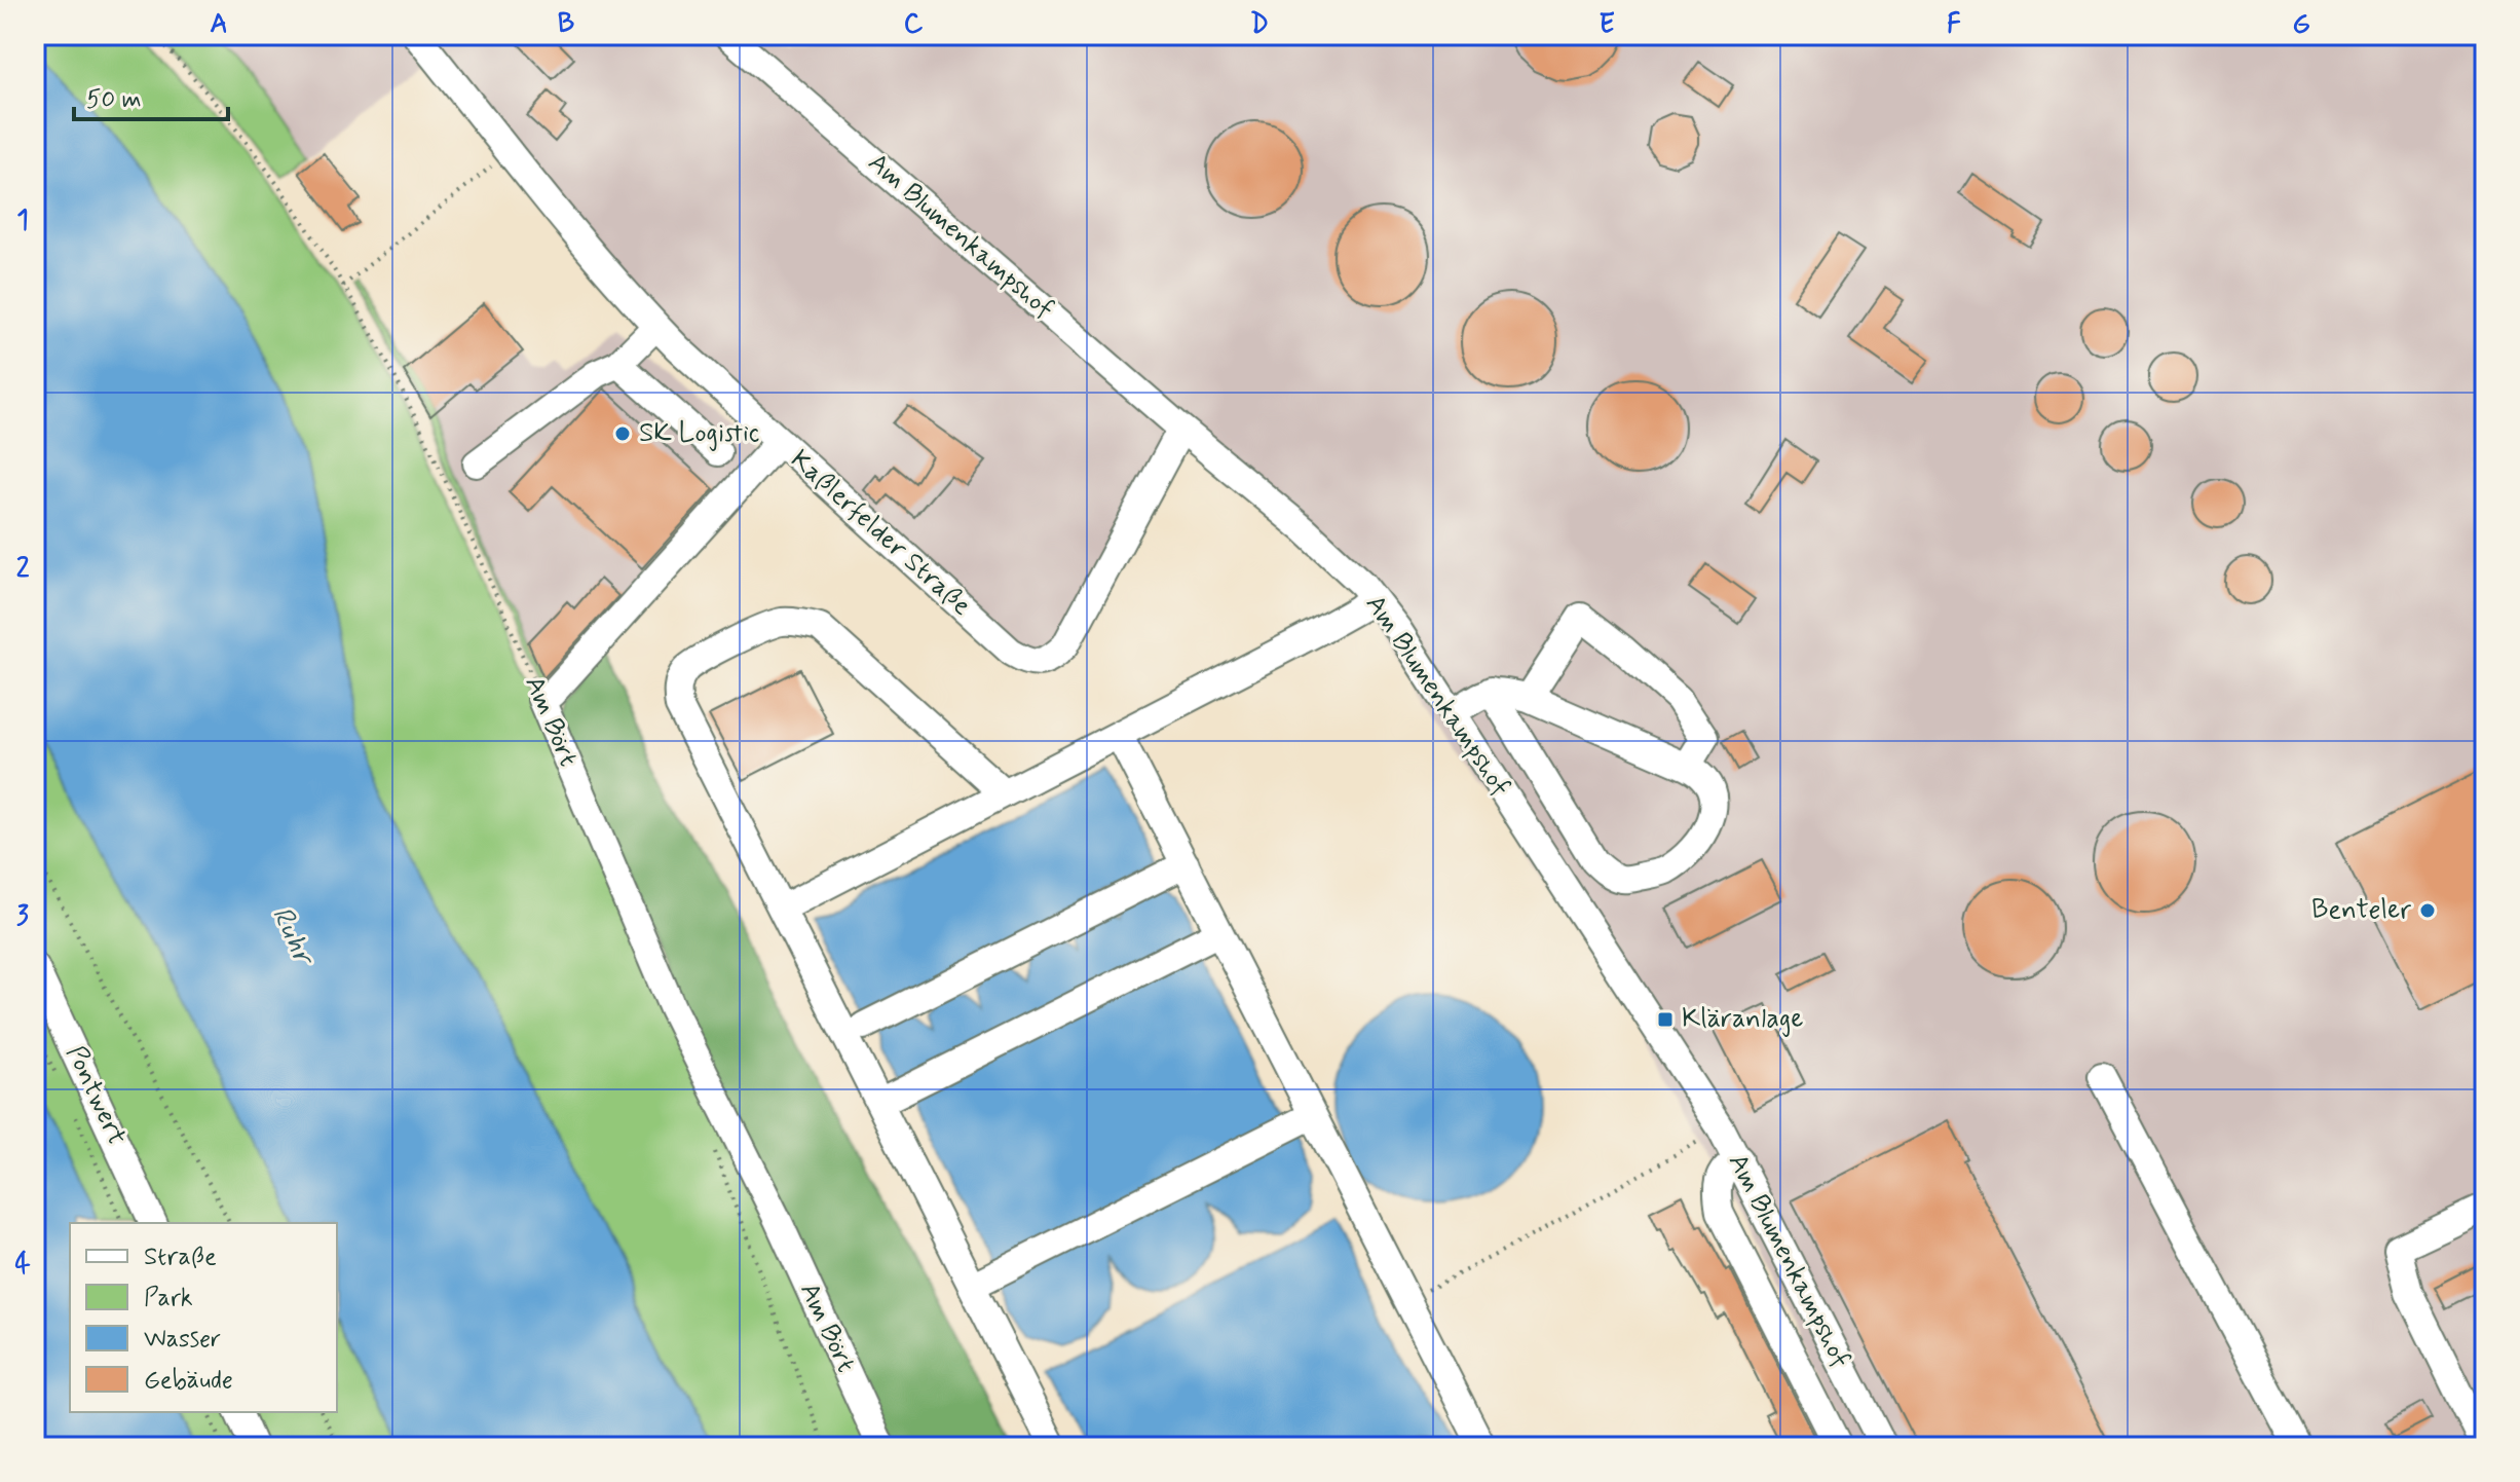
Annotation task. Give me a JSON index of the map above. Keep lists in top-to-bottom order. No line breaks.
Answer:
{"streets":{"street":["Am Blumenkampshof","Kaßlerfelder Straße","Am Bört","Pontwert"]},"crossings":[["Am Blumenkampshof","Kaßlerfelder Straße"]],"water":["Ruhr"],"places":{"other":["SK Logistic","Benteler"],"transit":["Kläranlage"]},"legend":["Straße","Park","Wasser","Gebäude"],"scale_bar":"50 m","grid":{"columns":["A","B","C","D","E","F","G"],"rows":["1","2","3","4"]}}
